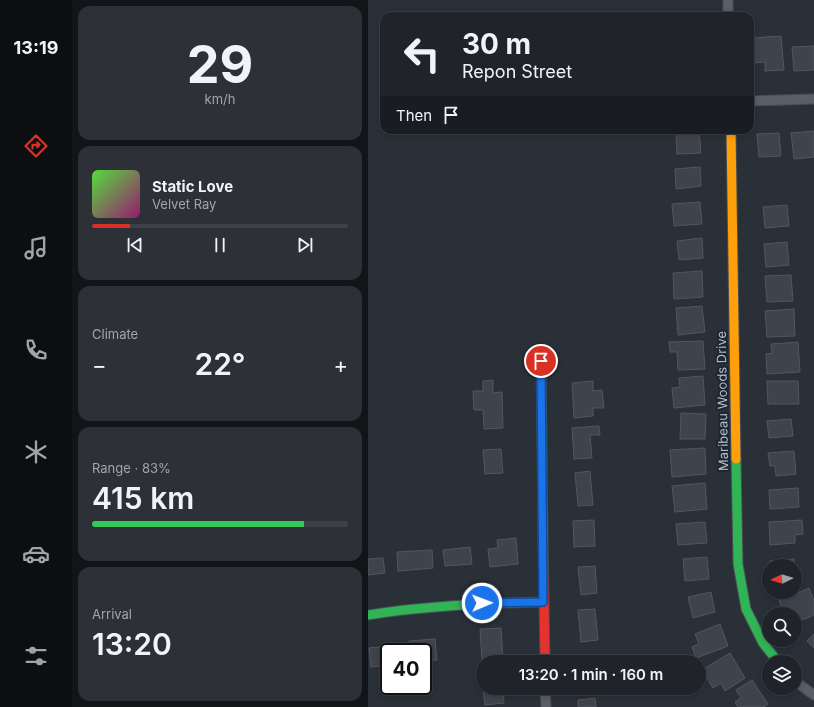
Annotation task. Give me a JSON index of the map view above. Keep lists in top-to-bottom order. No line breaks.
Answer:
{"streets":{"street":["Maribeau Woods Drive"]},"north":"left","page":{"tabs":"13:19","tile":[["29","km/h"],"Climate",["Range · 83%","415 km"],["Arrival","13:20"]],"turn":["30 m","Repon Street"],"then":"Then","song":["Static Love","Velvet Ray"],"heat":["−","22°","+"],"limit":"40","trip":"13:20 · 1 min · 160 m"}}
